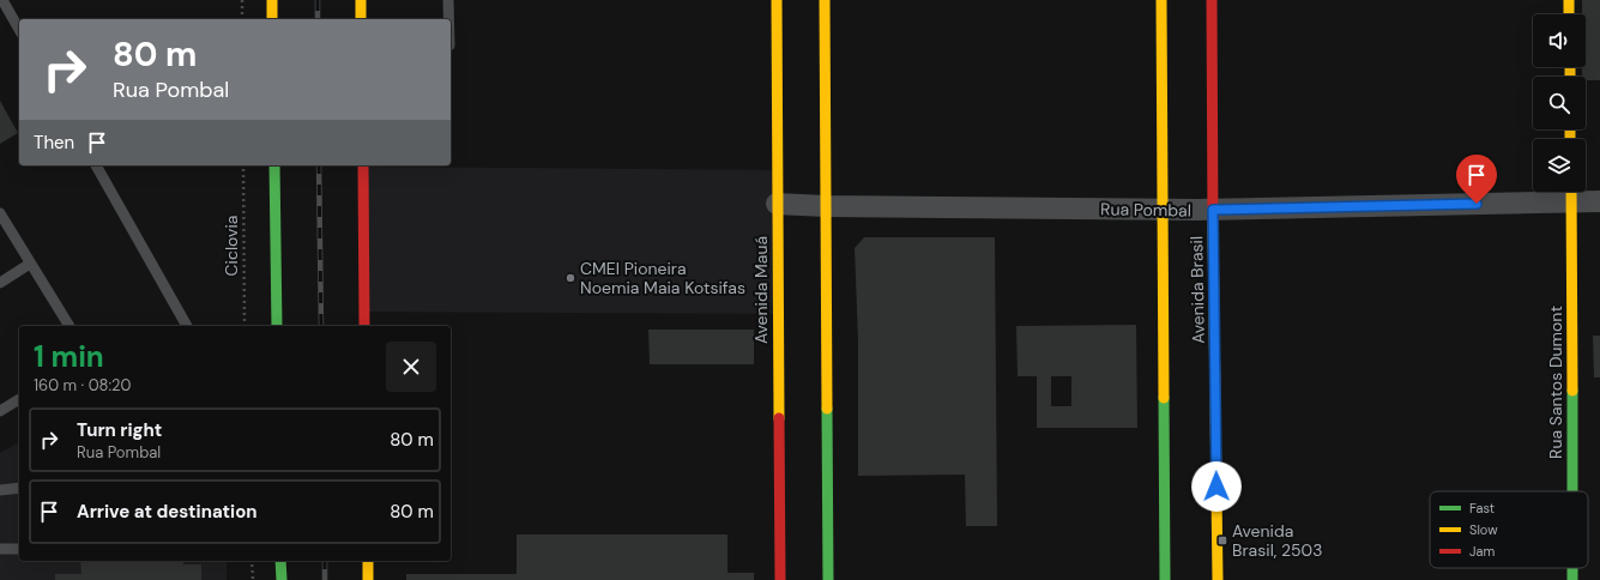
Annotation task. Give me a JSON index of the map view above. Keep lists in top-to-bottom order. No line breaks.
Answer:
{"streets":{"main road":["Avenida Mauá","Avenida Brasil","Rua Santos Dumont"],"street":["Rua Pombal"],"path":["Ciclovia"]},"crossings":[["Rua Pombal","Avenida Mauá"],["Rua Pombal","Avenida Brasil"],["Rua Pombal","Rua Santos Dumont"]],"places":{"other":["CMEI Pioneira Noemia Maia Kotsifas"],"transit":["Avenida Brasil, 2503"]},"legend":["Fast","Slow","Jam"],"page":{"turn":["80 m","Rua Pombal"],"then":"Then","heading":["1 min","160 m · 08:20"],"list":[{"name":"Turn right","note":"Rua Pombal","value":"80 m"},{"name":"Arrive at destination","value":"80 m"}]}}
